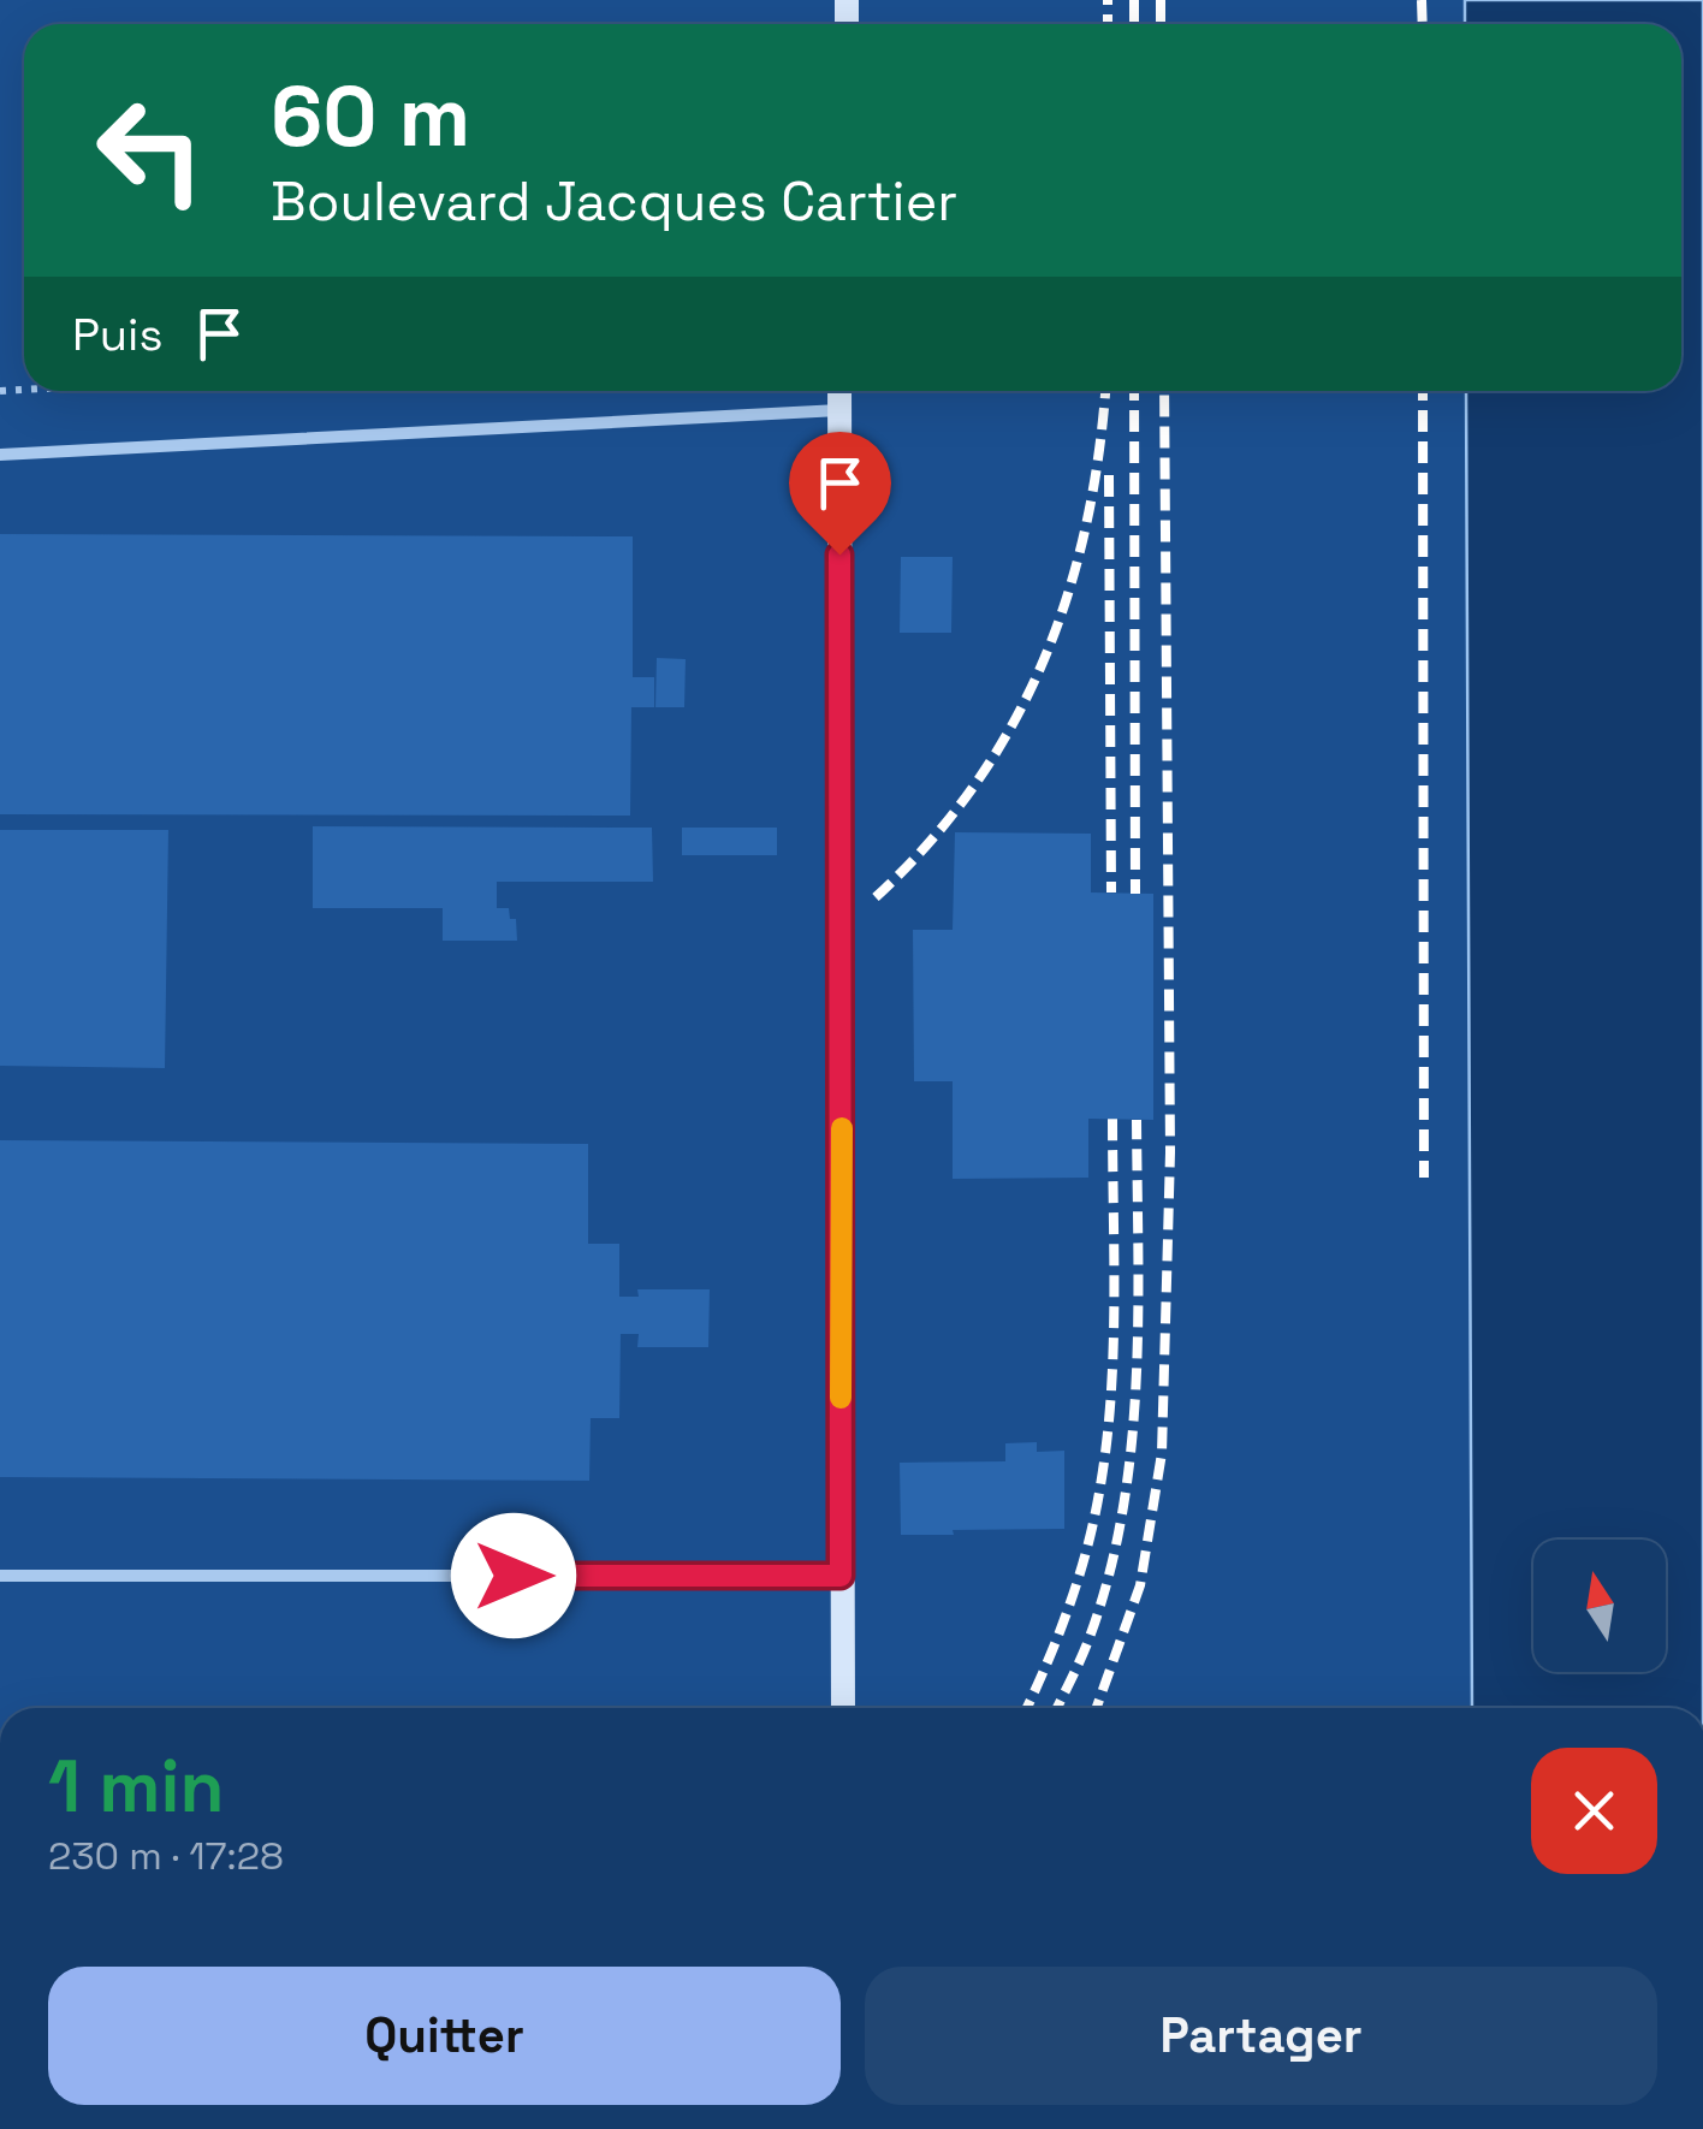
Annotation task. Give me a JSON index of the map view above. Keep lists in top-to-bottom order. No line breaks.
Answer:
{"north":"top","page":{"turn":["60 m","Boulevard Jacques Cartier"],"then":"Puis","heading":["1 min","230 m · 17:28"],"buttons":["Quitter","Partager"]}}
